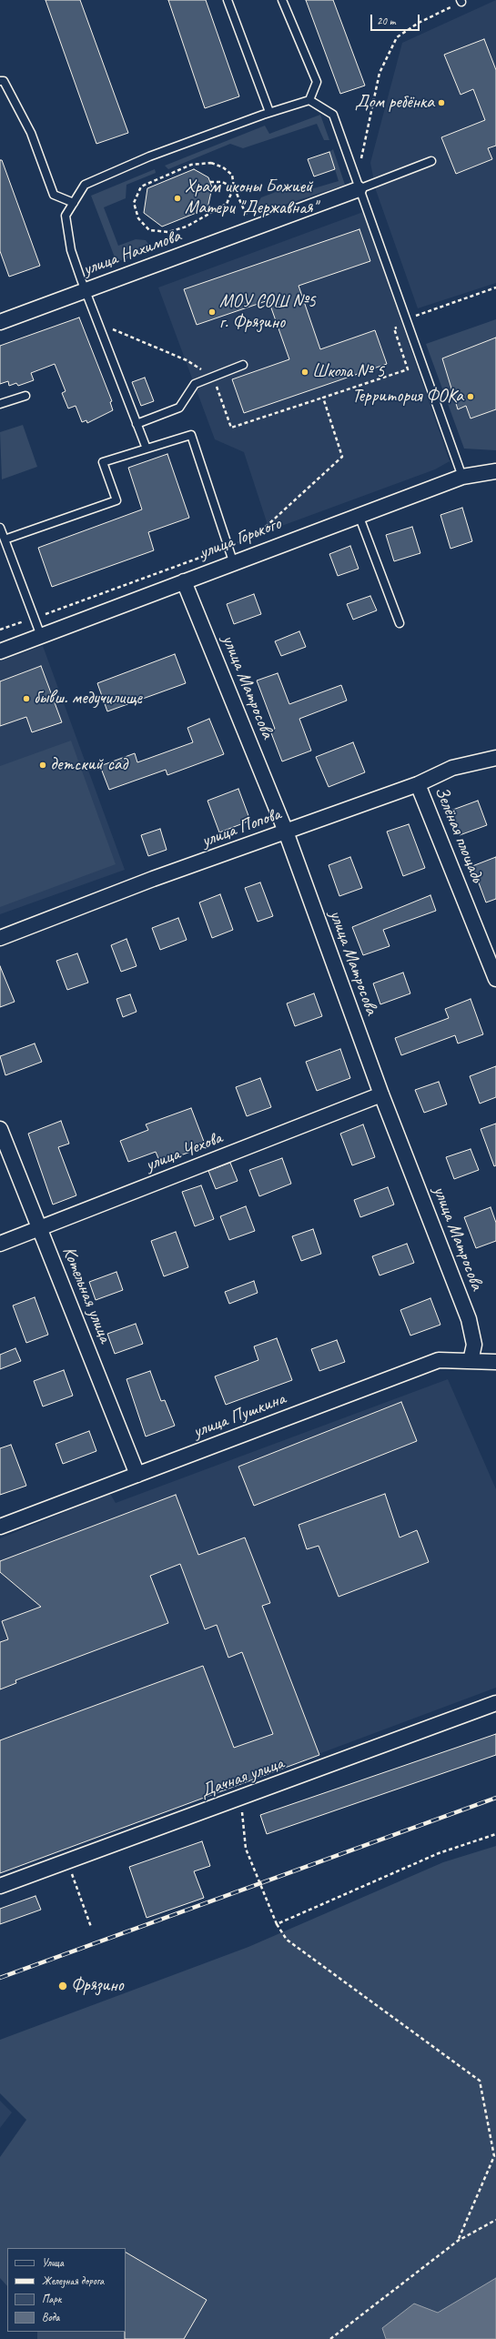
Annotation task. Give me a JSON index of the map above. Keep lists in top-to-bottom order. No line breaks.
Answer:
{"streets":{"street":["улица Нахимова","улица Горького","улица Матросова","улица Попова","Зелёная площадь","улица Чехова","Котельная улица","улица Пушкина","Дачная улица"]},"crossings":[["улица Горького","улица Матросова"],["улица Матросова","улица Попова"],["улица Матросова","улица Чехова"],["улица Матросова","улица Пушкина"],["улица Попова","Зелёная площадь"],["улица Чехова","Котельная улица"],["Котельная улица","улица Пушкина"]],"places":["Дом ребёнка","Храм иконы Божией Матери \"Державная\"","МОУ СОШ №5 г. Фрязино","Школа № 5","Территория ФОКа","бывш. медучилище","детский сад","Фрязино"],"legend":["Улица","Железная дорога","Парк","Вода"],"scale_bar":"20 m"}
